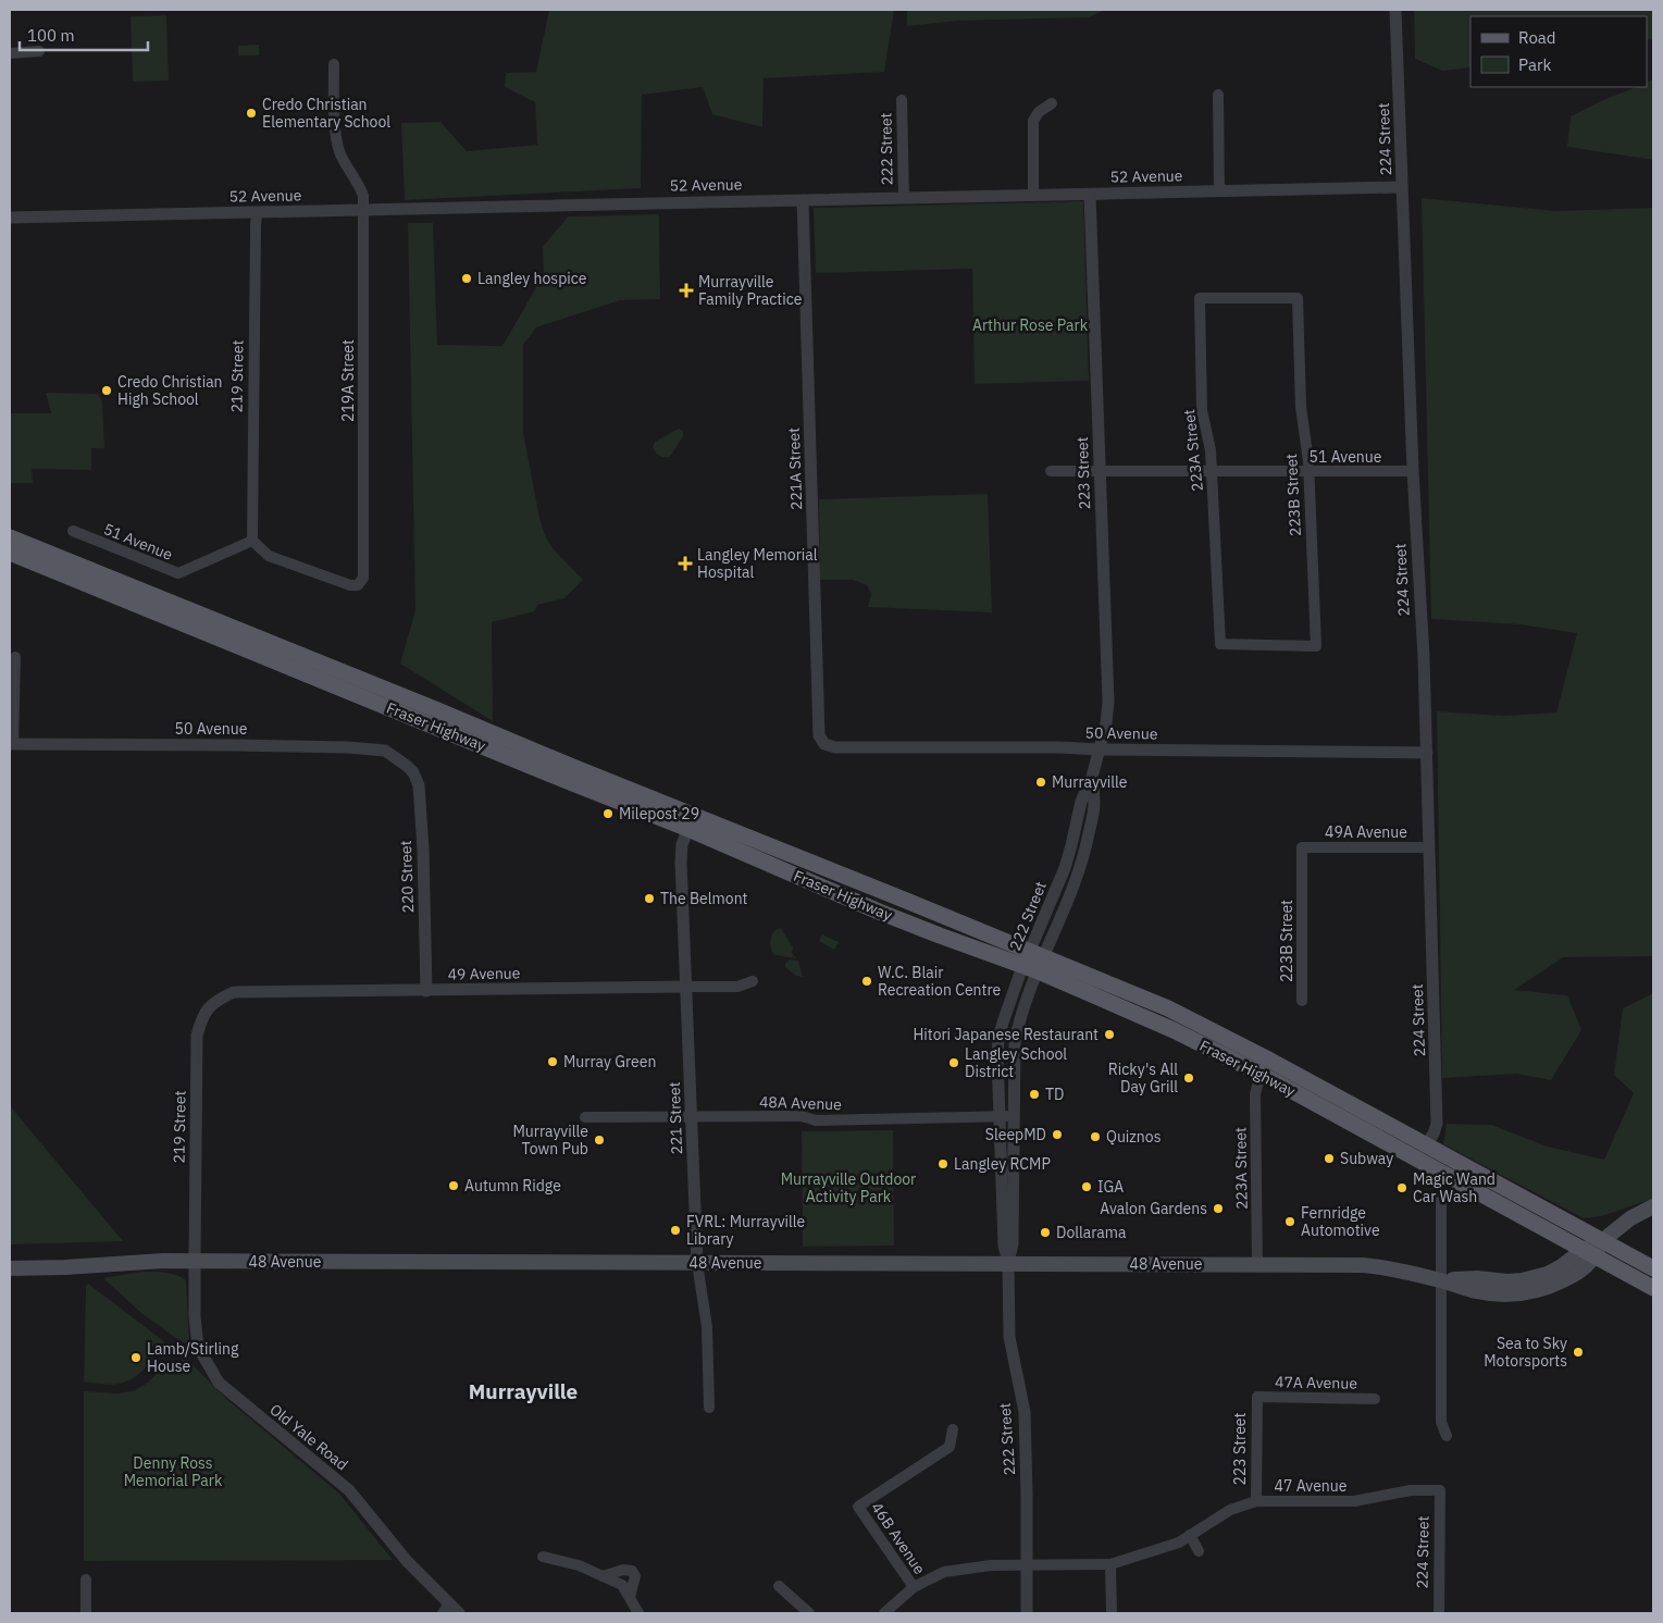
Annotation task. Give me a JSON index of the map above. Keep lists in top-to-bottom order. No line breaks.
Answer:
{"streets":{"main road":["Fraser Highway","48 Avenue"],"street":["224 Street","222 Street","52 Avenue","219 Street","219A Street","223A Street","51 Avenue","221A Street","223 Street","223B Street","50 Avenue","49A Avenue","220 Street","49 Avenue","48A Avenue","221 Street","47A Avenue","Old Yale Road","47 Avenue","46B Avenue"]},"crossings":[["224 Street","52 Avenue"],["224 Street","51 Avenue"],["224 Street","Fraser Highway"],["224 Street","50 Avenue"],["224 Street","49A Avenue"],["224 Street","47 Avenue"],["222 Street","52 Avenue"],["222 Street","223 Street"],["222 Street","Fraser Highway"],["222 Street","50 Avenue"],["222 Street","48A Avenue"],["222 Street","48 Avenue"],["222 Street","47 Avenue"],["52 Avenue","219 Street"],["52 Avenue","219A Street"],["52 Avenue","221A Street"],["52 Avenue","223 Street"],["219 Street","219A Street"],["219 Street","51 Avenue"],["219 Street","49 Avenue"],["219 Street","48 Avenue"],["219 Street","Old Yale Road"],["219A Street","51 Avenue"],["223A Street","51 Avenue"],["223A Street","223B Street"],["223A Street","Fraser Highway"],["223A Street","48 Avenue"],["51 Avenue","223 Street"],["51 Avenue","223B Street"],["221A Street","50 Avenue"],["223 Street","50 Avenue"],["223 Street","47A Avenue"],["223 Street","47 Avenue"],["223B Street","49A Avenue"],["Fraser Highway","221 Street"],["Fraser Highway","48 Avenue"],["50 Avenue","220 Street"],["220 Street","49 Avenue"],["49 Avenue","221 Street"],["48A Avenue","221 Street"],["221 Street","48 Avenue"],["48 Avenue","Old Yale Road"]],"districts":["Murrayville"],"parks":["Arthur Rose Park","Murrayville Outdoor Activity Park","Denny Ross Memorial Park"],"places":{"other":["Credo Christian Elementary School","Langley hospice","Credo Christian High School","Murrayville","Milepost 29","The Belmont","W.C. Blair Recreation Centre","Hitori Japanese Restaurant","Murray Green","Langley School District","Ricky's All Day Grill","TD","SleepMD","Quiznos","Murrayville Town Pub","Subway","Langley RCMP","Autumn Ridge","IGA","Magic Wand Car Wash","Avalon Gardens","Fernridge Automotive","FVRL: Murrayville Library","Dollarama","Sea to Sky Motorsports","Lamb/Stirling House"],"health":["Murrayville Family Practice","Langley Memorial Hospital"]},"legend":["Road","Park"],"scale_bar":"100 m"}
